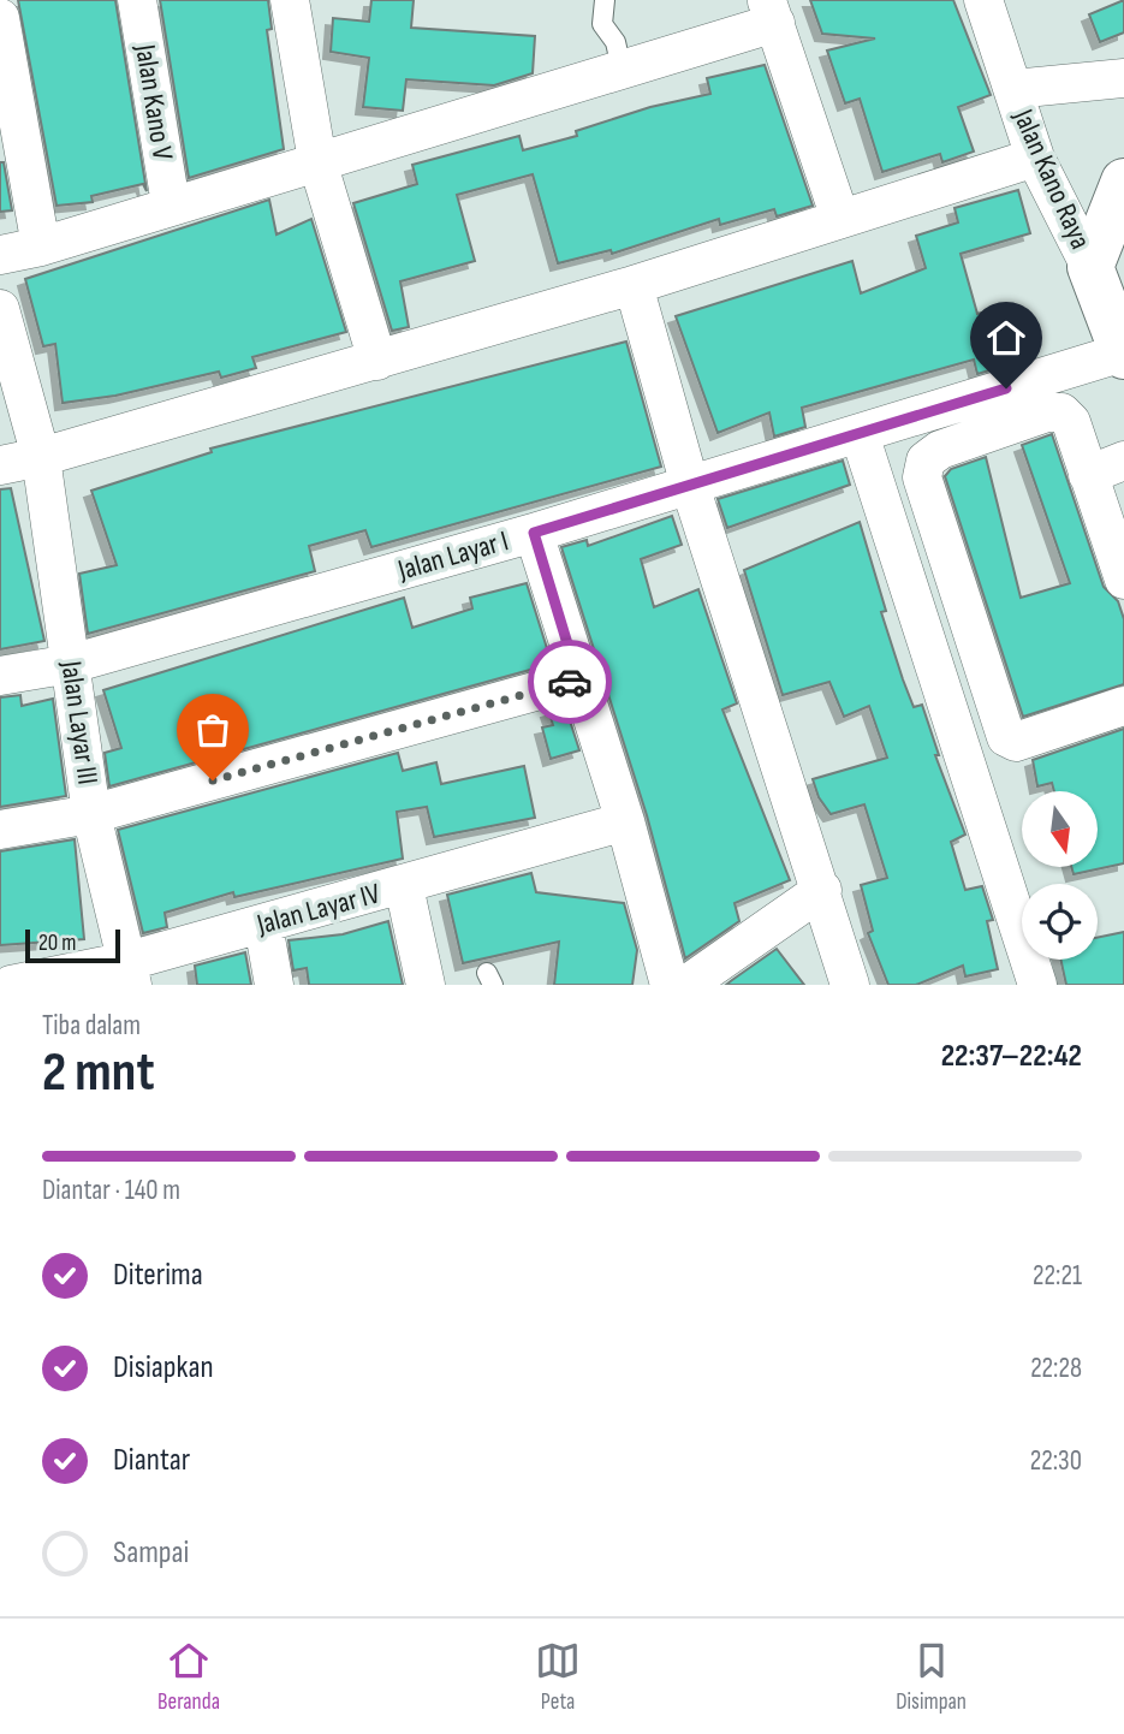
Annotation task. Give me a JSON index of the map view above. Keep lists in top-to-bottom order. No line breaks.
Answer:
{"streets":{"street":["Jalan Kano V","Jalan Kano Raya","Jalan Layar I","Jalan Layar III","Jalan Layar IV"]},"crossings":[["Jalan Kano Raya","Jalan Layar I"],["Jalan Layar I","Jalan Layar III"],["Jalan Layar III","Jalan Layar IV"]],"scale_bar":"20 m","north":"bottom","page":{"scale":"20 m","heading":["2 mnt","Tiba dalam","22:37–22:42"],"bar":"Diantar · 140 m","list":[["Diterima","22:21"],["Disiapkan","22:28"],["Diantar","22:30"],"Sampai"],"tabs":["Beranda","Peta","Disimpan"]}}
